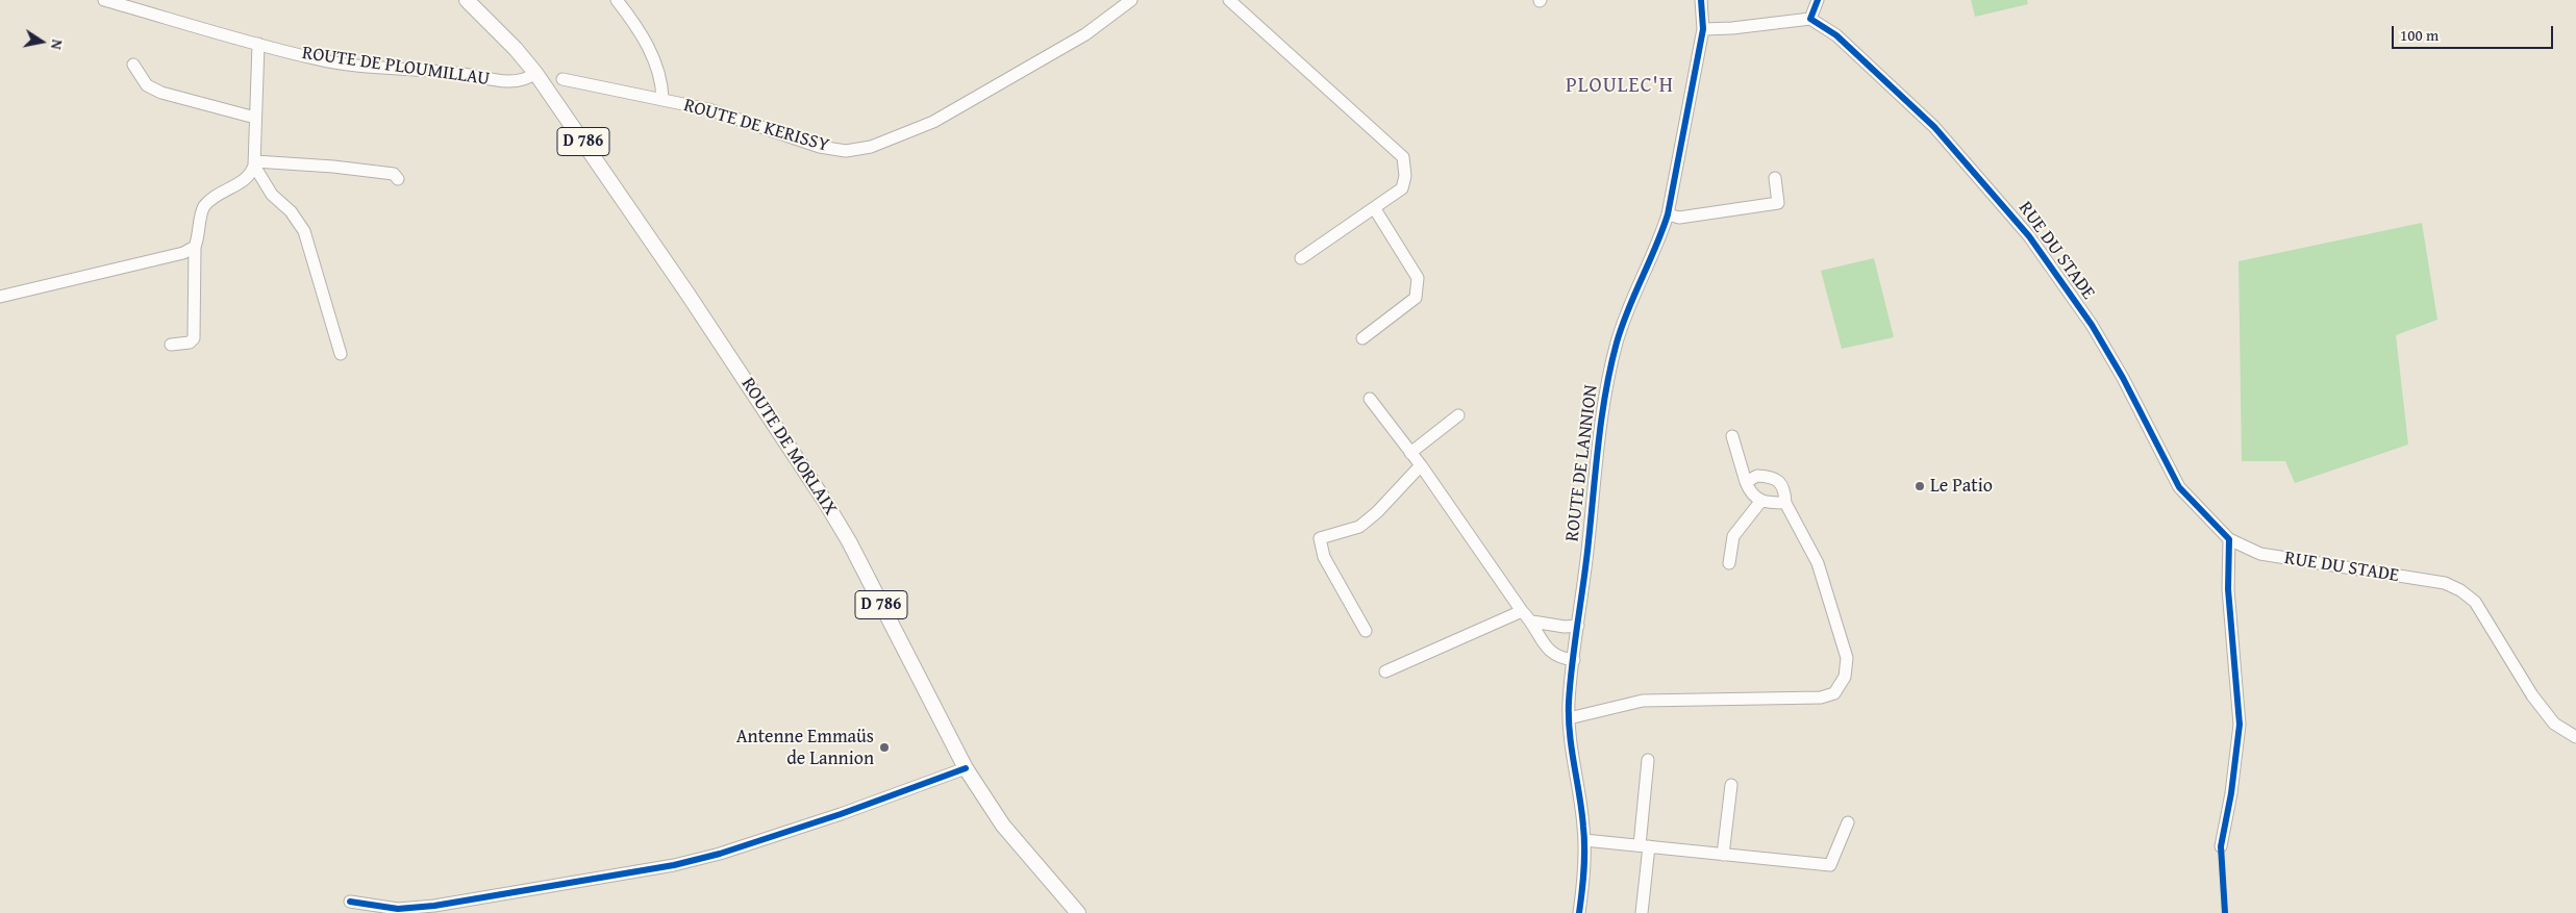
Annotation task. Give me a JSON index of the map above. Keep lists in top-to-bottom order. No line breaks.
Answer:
{"streets":{"main road":["D 786","ROUTE DE MORLAIX"],"street":["ROUTE DE PLOUMILLAU","ROUTE DE KERISSY","RUE DU STADE","ROUTE DE LANNION"]},"crossings":[["ROUTE DE PLOUMILLAU","ROUTE DE MORLAIX"]],"districts":["PLOULEC'H"],"places":["Le Patio","Antenne Emmaüs de Lannion"],"scale_bar":"100 m","north":"right"}
